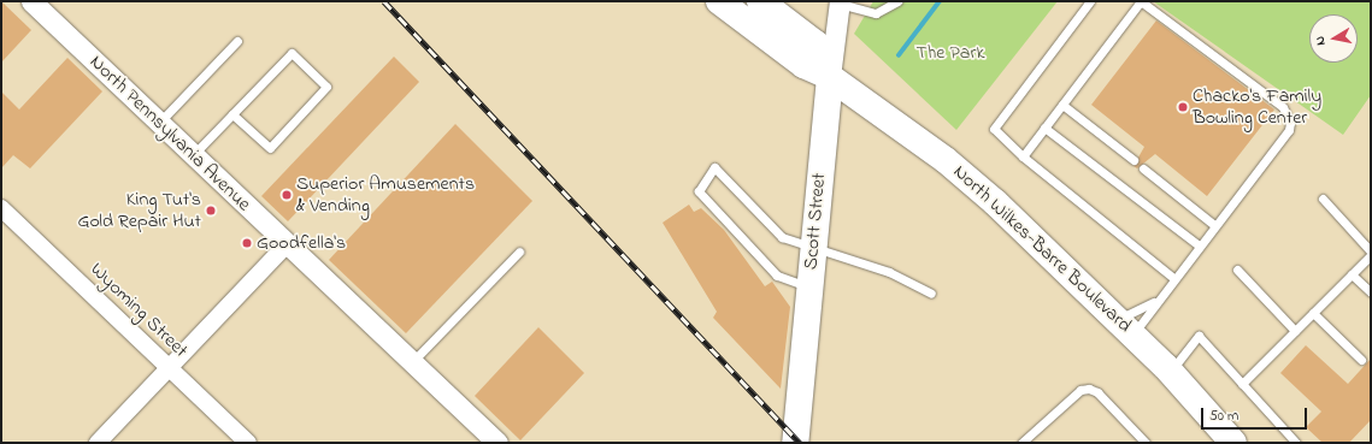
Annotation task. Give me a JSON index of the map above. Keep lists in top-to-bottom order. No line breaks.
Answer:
{"streets":{"main road":["Scott Street","North Wilkes-Barre Boulevard"],"street":["North Pennsylvania Avenue","Wyoming Street"]},"crossings":[["Scott Street","North Wilkes-Barre Boulevard"]],"parks":["The Park"],"places":["Chacko's Family Bowling Center","Superior Amusements & Vending","King Tut's Gold Repair Hut","Goodfella's"],"scale_bar":"50 m","north":"left"}
